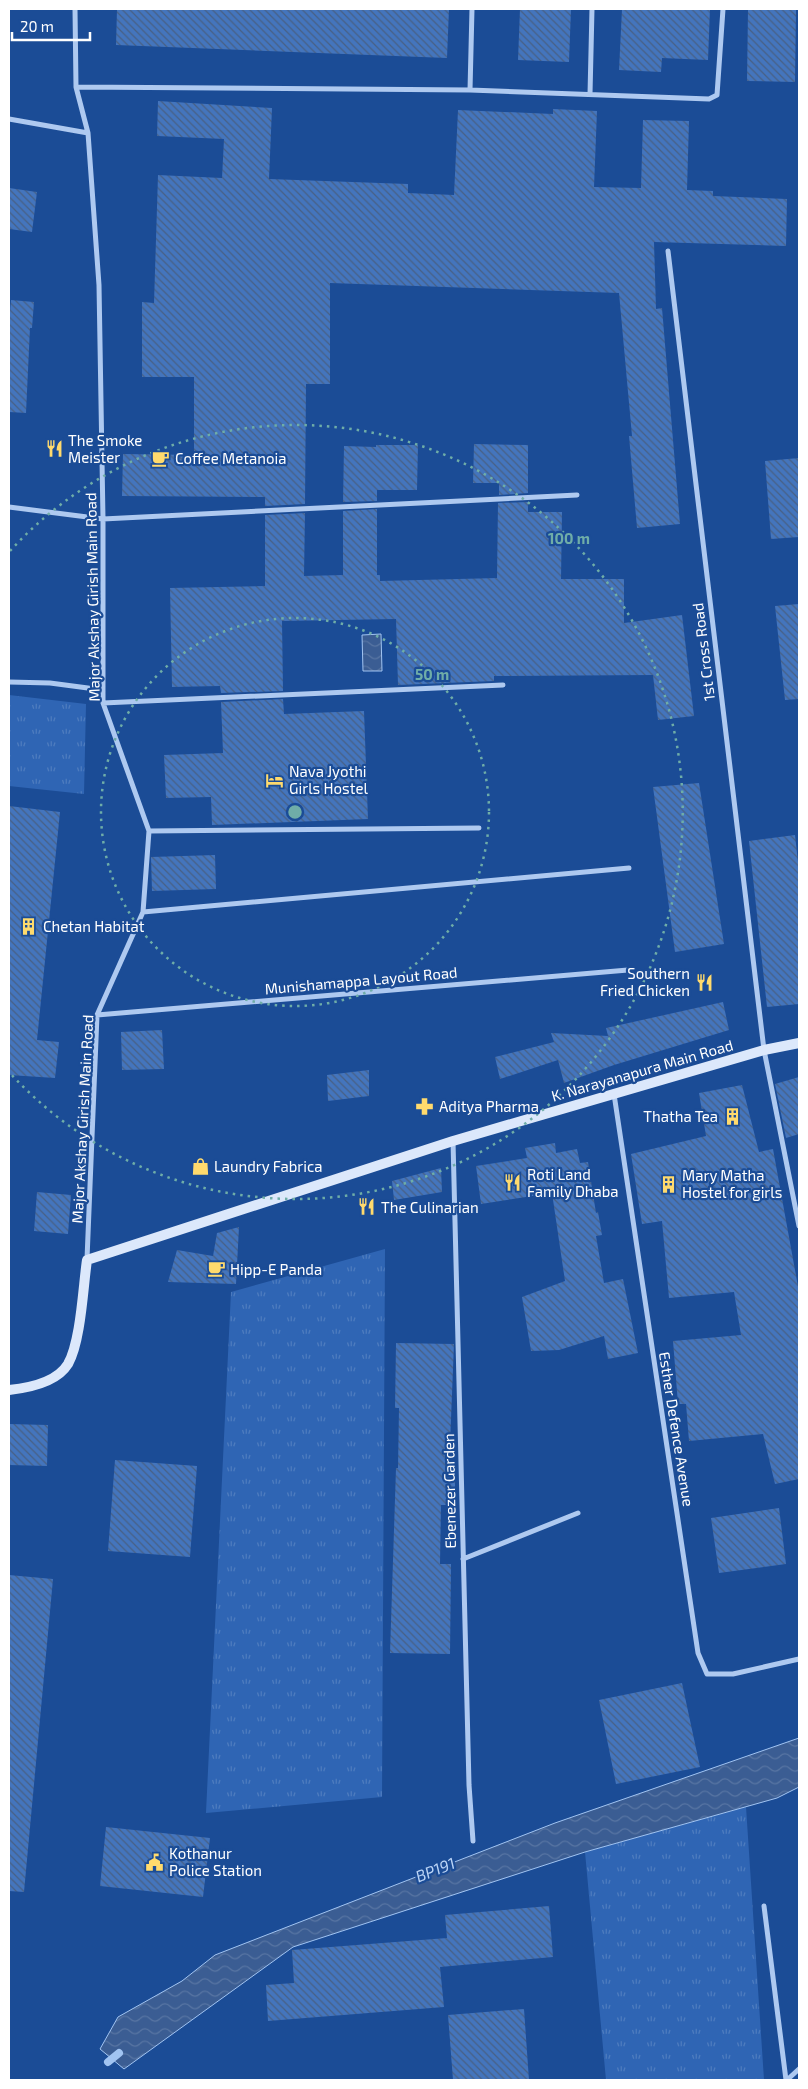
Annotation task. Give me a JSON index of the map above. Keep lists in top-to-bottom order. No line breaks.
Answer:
{"streets":{"street":["Major Akshay Girish Main Road","1st Cross Road","Munishamappa Layout Road","K. Narayanapura Main Road","Esther Defence Avenue","Ebenezer Garden"]},"crossings":[["Major Akshay Girish Main Road","Munishamappa Layout Road"],["Major Akshay Girish Main Road","K. Narayanapura Main Road"],["1st Cross Road","K. Narayanapura Main Road"],["K. Narayanapura Main Road","Esther Defence Avenue"],["K. Narayanapura Main Road","Ebenezer Garden"]],"water":["BP191"],"places":{"restaurant":["The Smoke Meister","Southern Fried Chicken","Roti Land Family Dhaba","The Culinarian"],"cafe":["Coffee Metanoia","Hipp-E Panda"],"hotel":["Nava Jyothi Girls Hostel"],"building":["Chetan Habitat","Thatha Tea","Mary Matha Hostel for girls"],"pharmacy":["Aditya Pharma"],"shop":["Laundry Fabrica"],"public building":["Kothanur Police Station"]},"scale_bar":"20 m","rings":["100 m","50 m"]}
